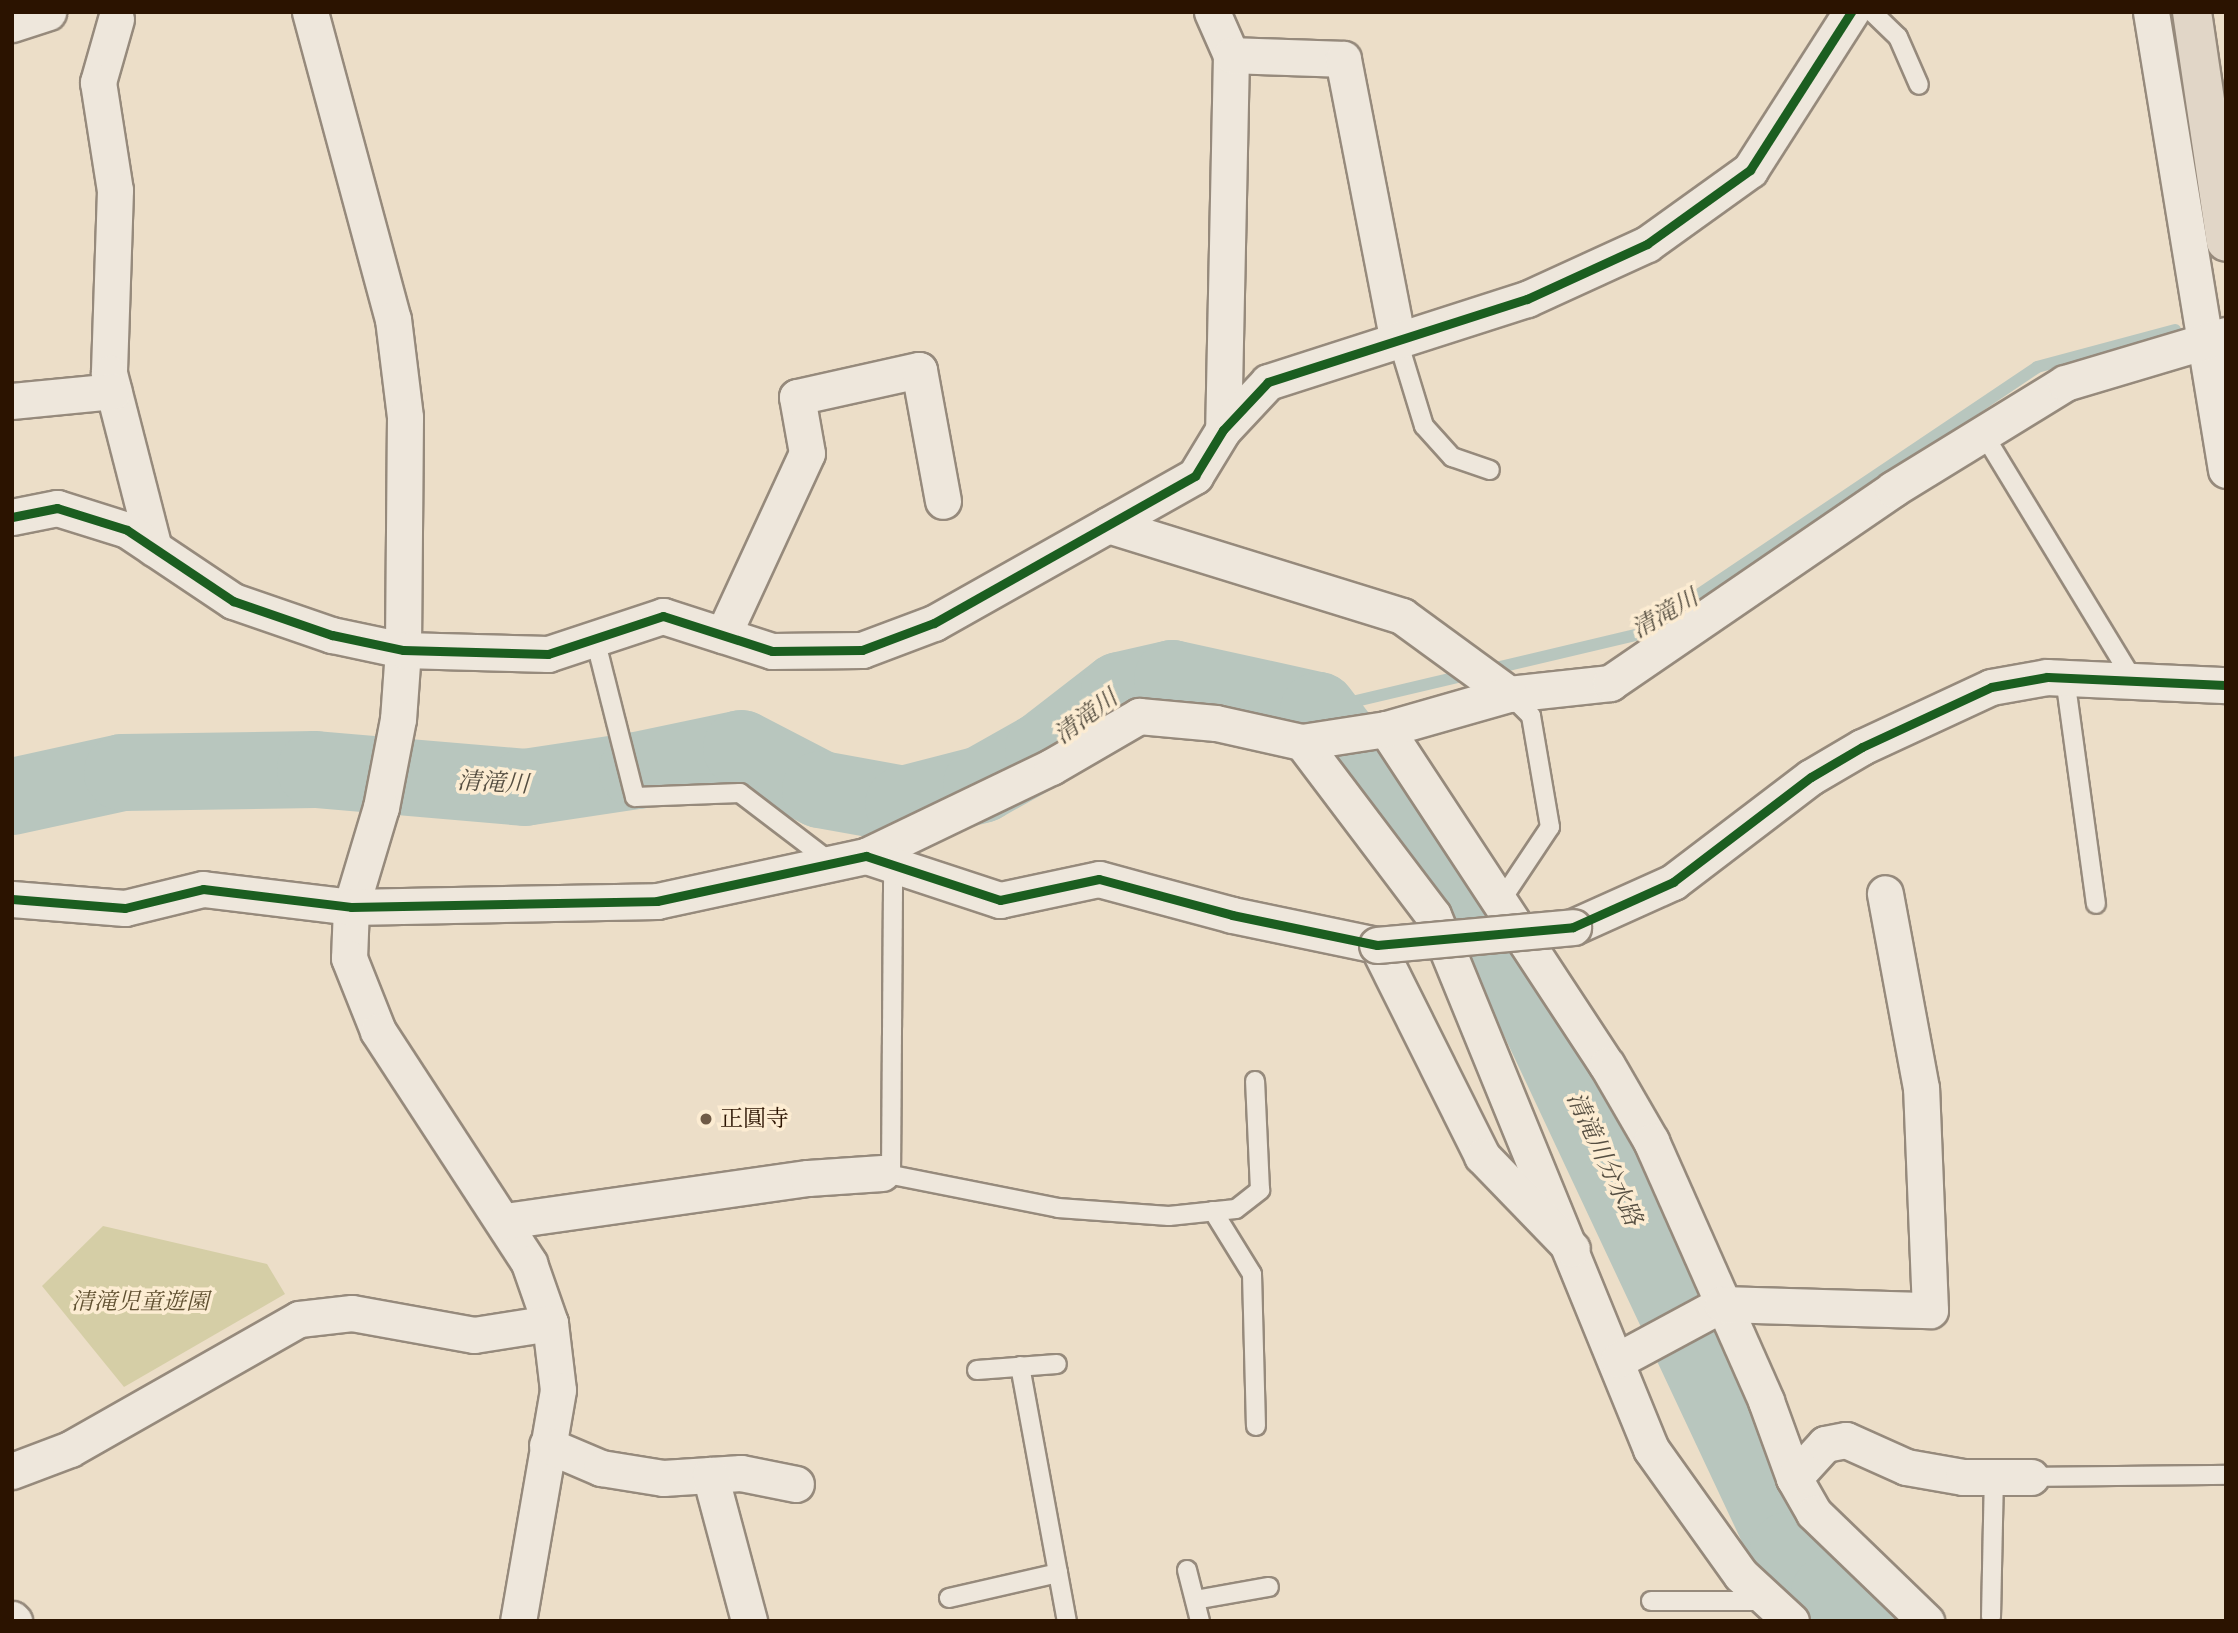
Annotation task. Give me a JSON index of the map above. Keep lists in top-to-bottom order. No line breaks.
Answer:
{"water":["清滝川","清滝川分水路"],"parks":["清滝児童遊園"],"places":["正圓寺"]}
